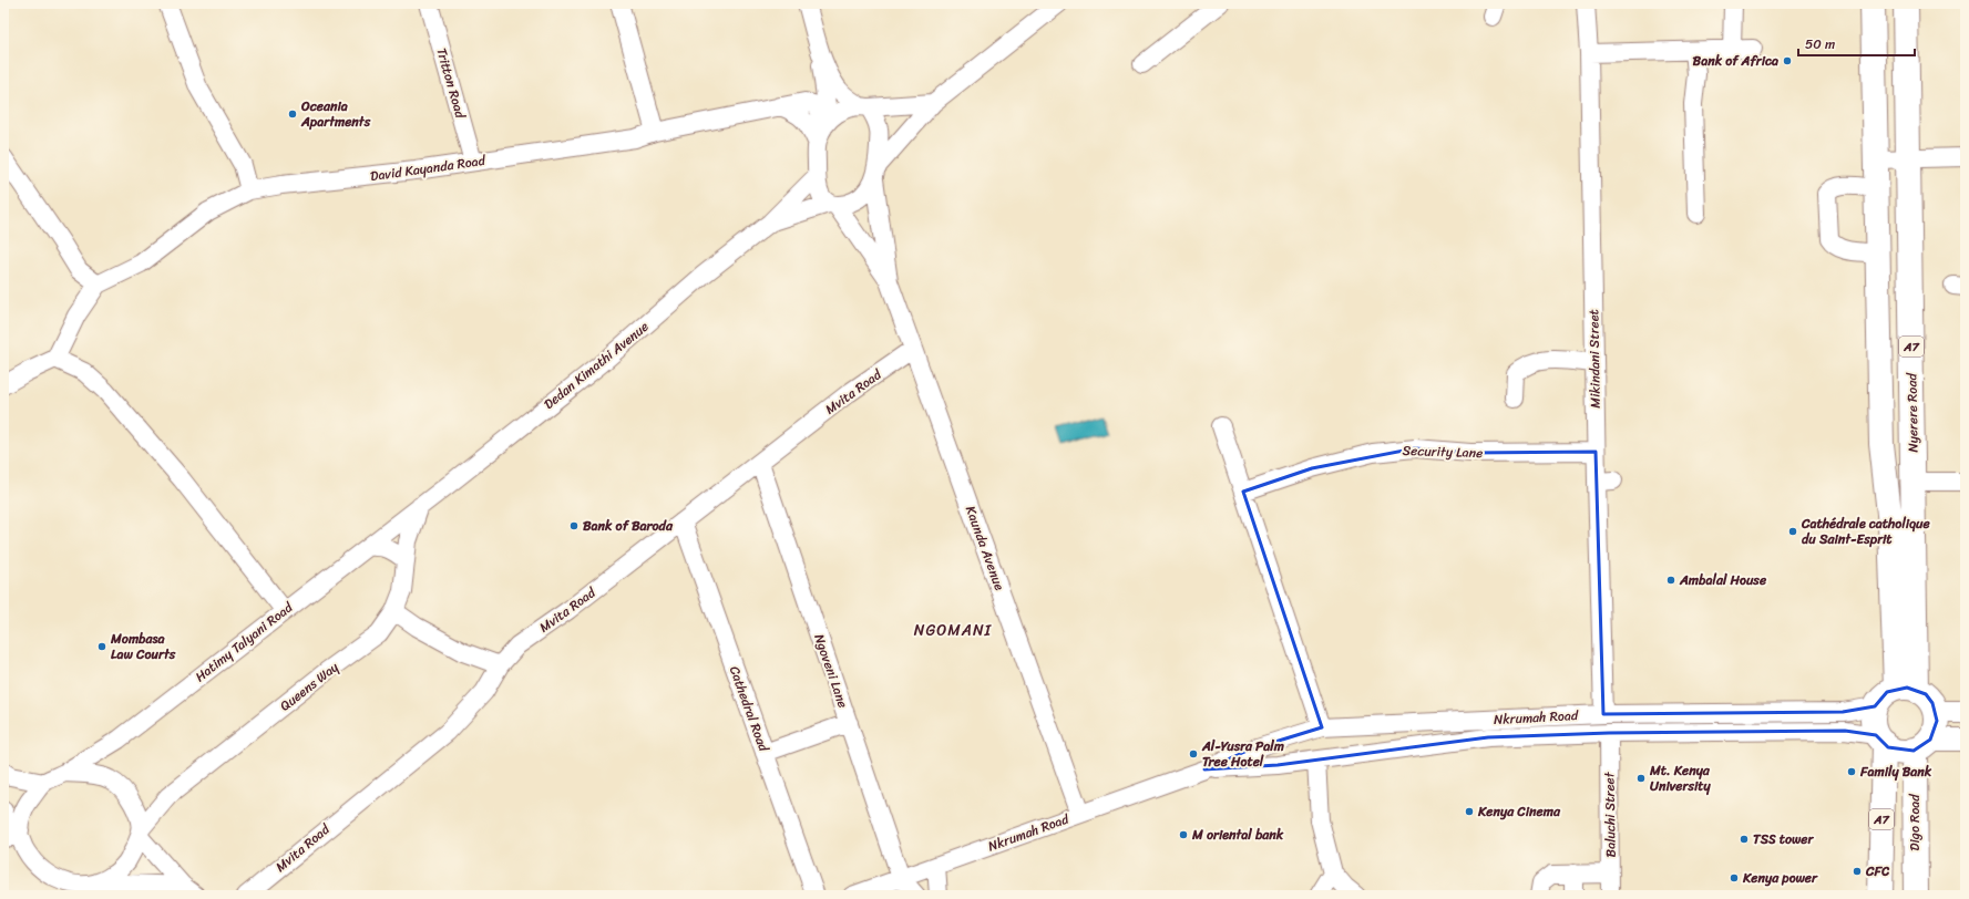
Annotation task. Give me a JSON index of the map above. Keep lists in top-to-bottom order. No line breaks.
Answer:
{"streets":{"highway":["A7","Nyerere Road","Digo Road"],"street":["Tritton Road","David Kayanda Road","Mikindani Street","Dedan Kimathi Avenue","Mvita Road","Security Lane","Kaunda Avenue","Hatimy Talyani Road","Ngoveni Lane","Queens Way","Cathedral Road","Nkrumah Road","Baluchi Street"]},"crossings":[["Tritton Road","David Kayanda Road"],["David Kayanda Road","Dedan Kimathi Avenue"],["A7","Nyerere Road"],["A7","Nkrumah Road"],["A7","Digo Road"],["Mikindani Street","Security Lane"],["Mikindani Street","Nkrumah Road"],["Dedan Kimathi Avenue","Hatimy Talyani Road"],["Dedan Kimathi Avenue","Queens Way"],["Mvita Road","Kaunda Avenue"],["Mvita Road","Ngoveni Lane"],["Mvita Road","Cathedral Road"],["Nyerere Road","Nkrumah Road"],["Nyerere Road","Digo Road"],["Kaunda Avenue","Nkrumah Road"],["Hatimy Talyani Road","Queens Way"],["Ngoveni Lane","Nkrumah Road"],["Nkrumah Road","Baluchi Street"],["Nkrumah Road","Digo Road"]],"districts":["NGOMANI"],"places":["Bank of Africa","Oceania Apartments","Bank of Baroda","Cathédrale catholique du Saint-Esprit","Ambalal House","Mombasa Law Courts","Al-Yusra Palm Tree Hotel","Family Bank","Mt. Kenya University","Kenya Cinema","M oriental bank","TSS tower","CFC","Kenya power"],"scale_bar":"50 m"}
